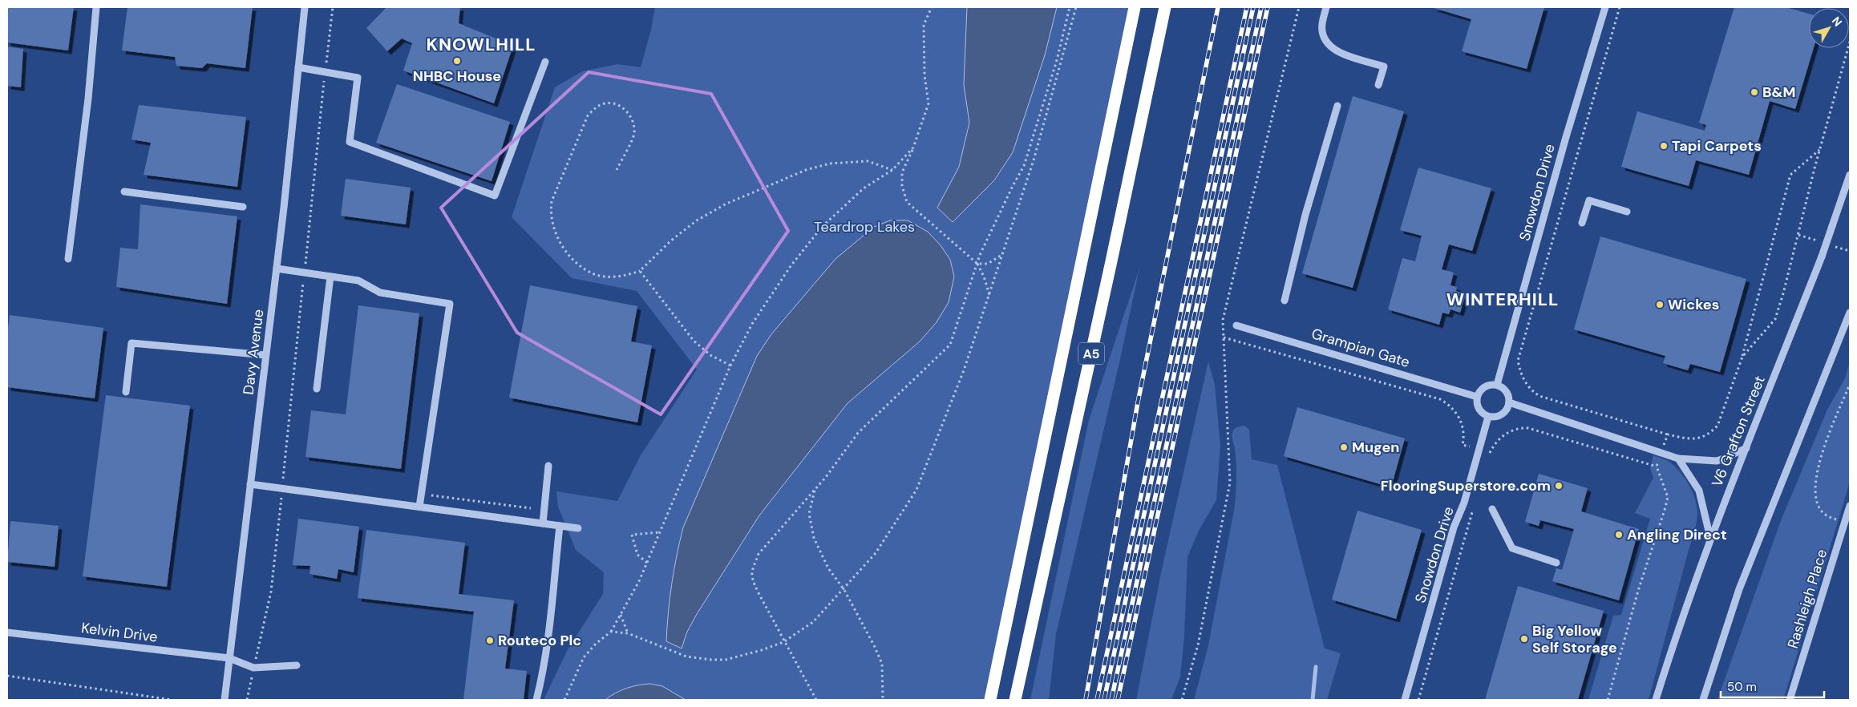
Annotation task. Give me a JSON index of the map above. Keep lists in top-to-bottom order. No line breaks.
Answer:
{"streets":{"highway":["A5"],"street":["Snowdon Drive","Grampian Gate","Davy Avenue","V6 Grafton Street","Rashleigh Place","Kelvin Drive"]},"crossings":[["Snowdon Drive","Grampian Gate"],["Davy Avenue","Kelvin Drive"]],"districts":["KNOWLHILL","WINTERHILL"],"parks":["Teardrop Lakes"],"places":["NHBC House","B&M","Tapi Carpets","Wickes","Mugen","FlooringSuperstore.com","Angling Direct","Big Yellow Self Storage","Routeco Plc"],"scale_bar":"50 m","north":"top right"}
